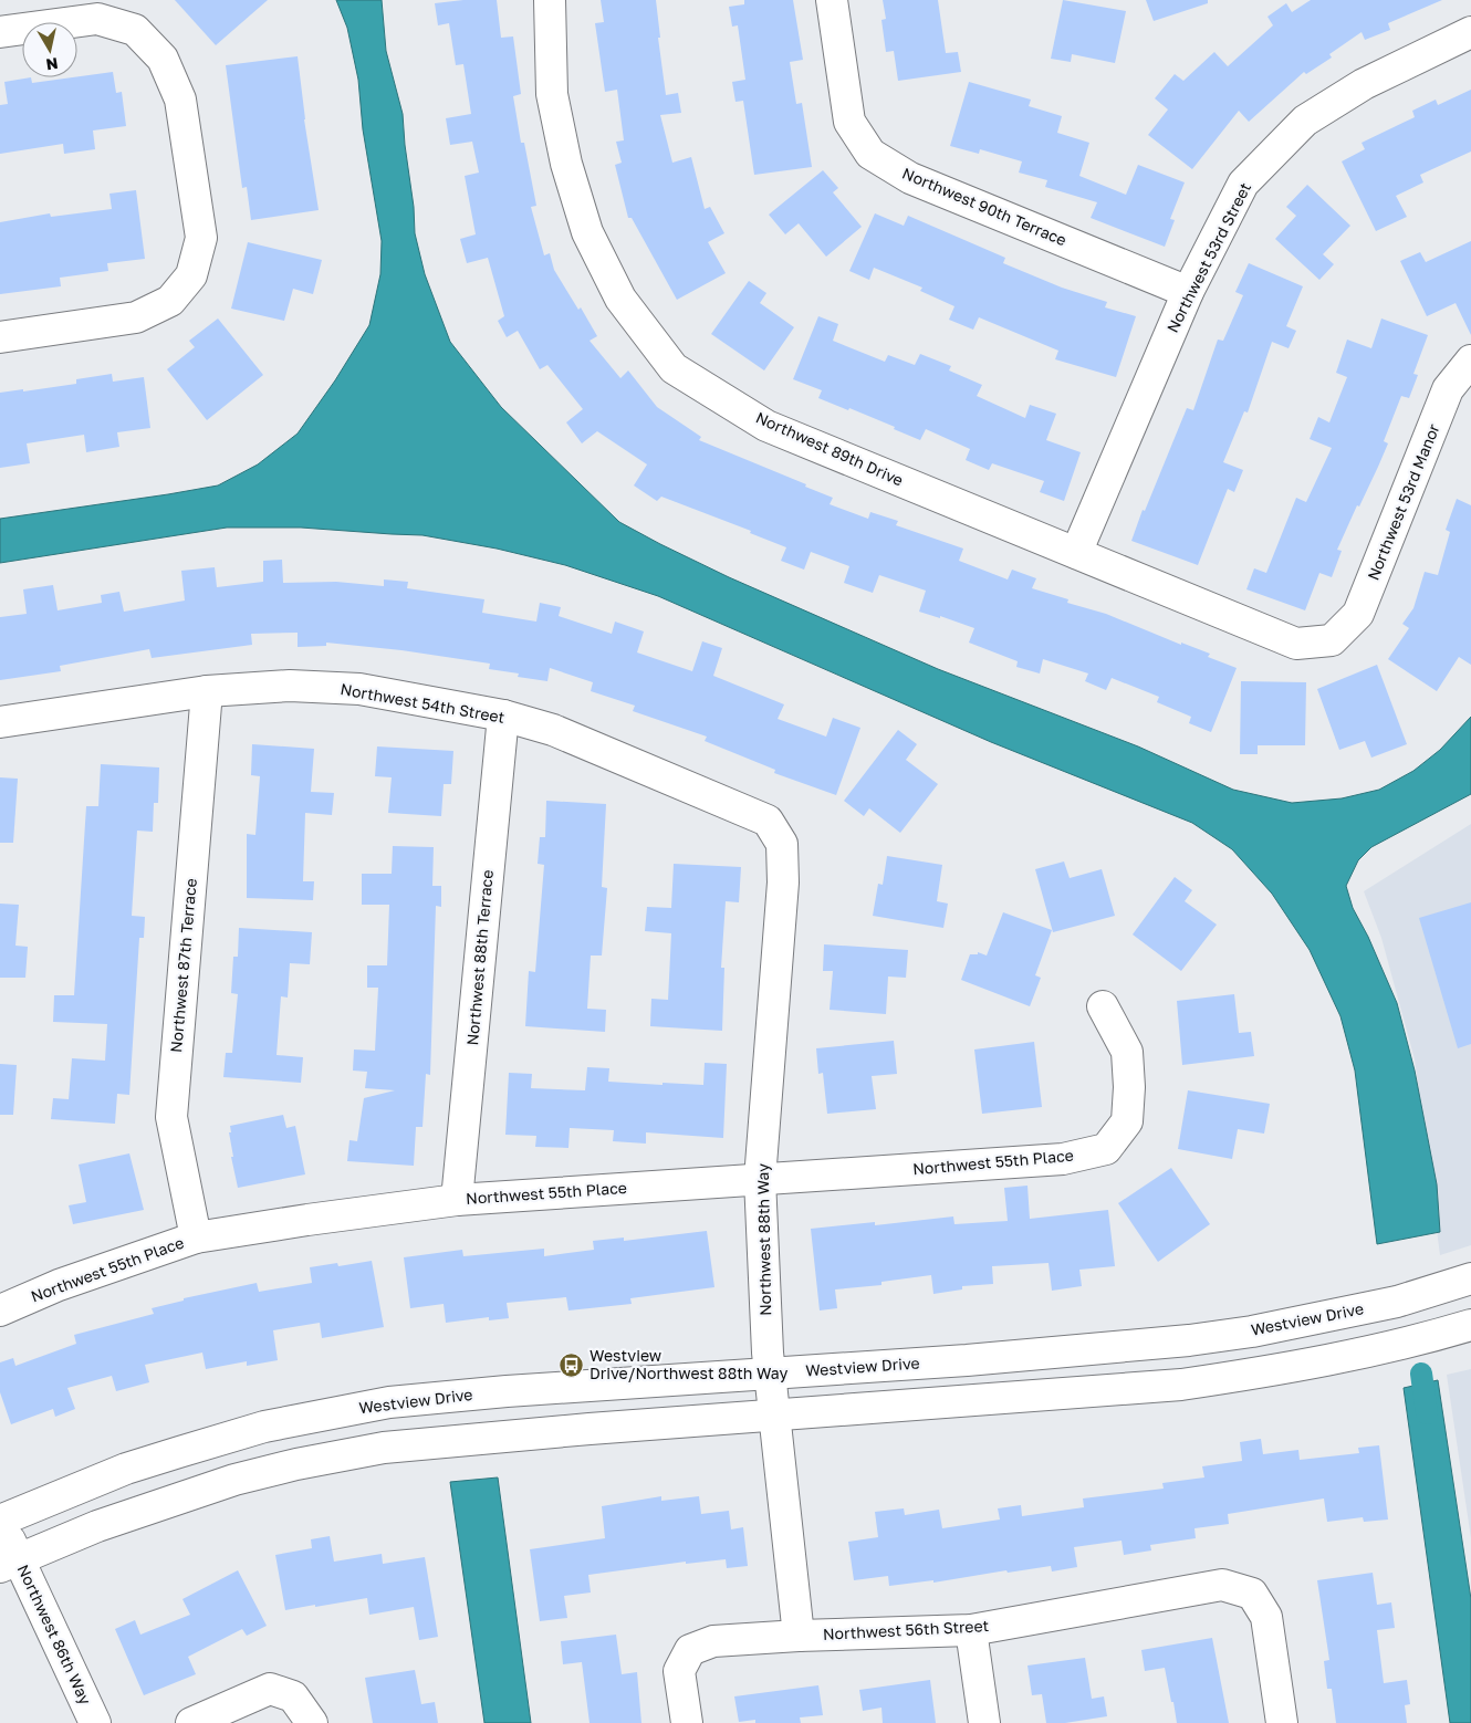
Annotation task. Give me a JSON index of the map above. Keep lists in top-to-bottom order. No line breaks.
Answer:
{"streets":{"street":["Northwest 90th Terrace","Northwest 53rd Street","Northwest 89th Drive","Northwest 53rd Manor","Northwest 54th Street","Northwest 88th Terrace","Northwest 87th Terrace","Northwest 55th Place","Northwest 88th Way","Westview Drive","Northwest 56th Street","Northwest 86th Way"]},"crossings":[["Northwest 90th Terrace","Northwest 53rd Street"],["Northwest 53rd Street","Northwest 89th Drive"],["Northwest 89th Drive","Northwest 53rd Manor"],["Northwest 54th Street","Northwest 88th Terrace"],["Northwest 54th Street","Northwest 87th Terrace"],["Northwest 54th Street","Northwest 88th Way"],["Northwest 88th Terrace","Northwest 55th Place"],["Northwest 87th Terrace","Northwest 55th Place"],["Northwest 55th Place","Northwest 88th Way"],["Northwest 88th Way","Westview Drive"],["Northwest 88th Way","Northwest 56th Street"],["Westview Drive","Northwest 86th Way"]],"places":{"bus stop":["Westview Drive/Northwest 88th Way"]},"north":"bottom"}
